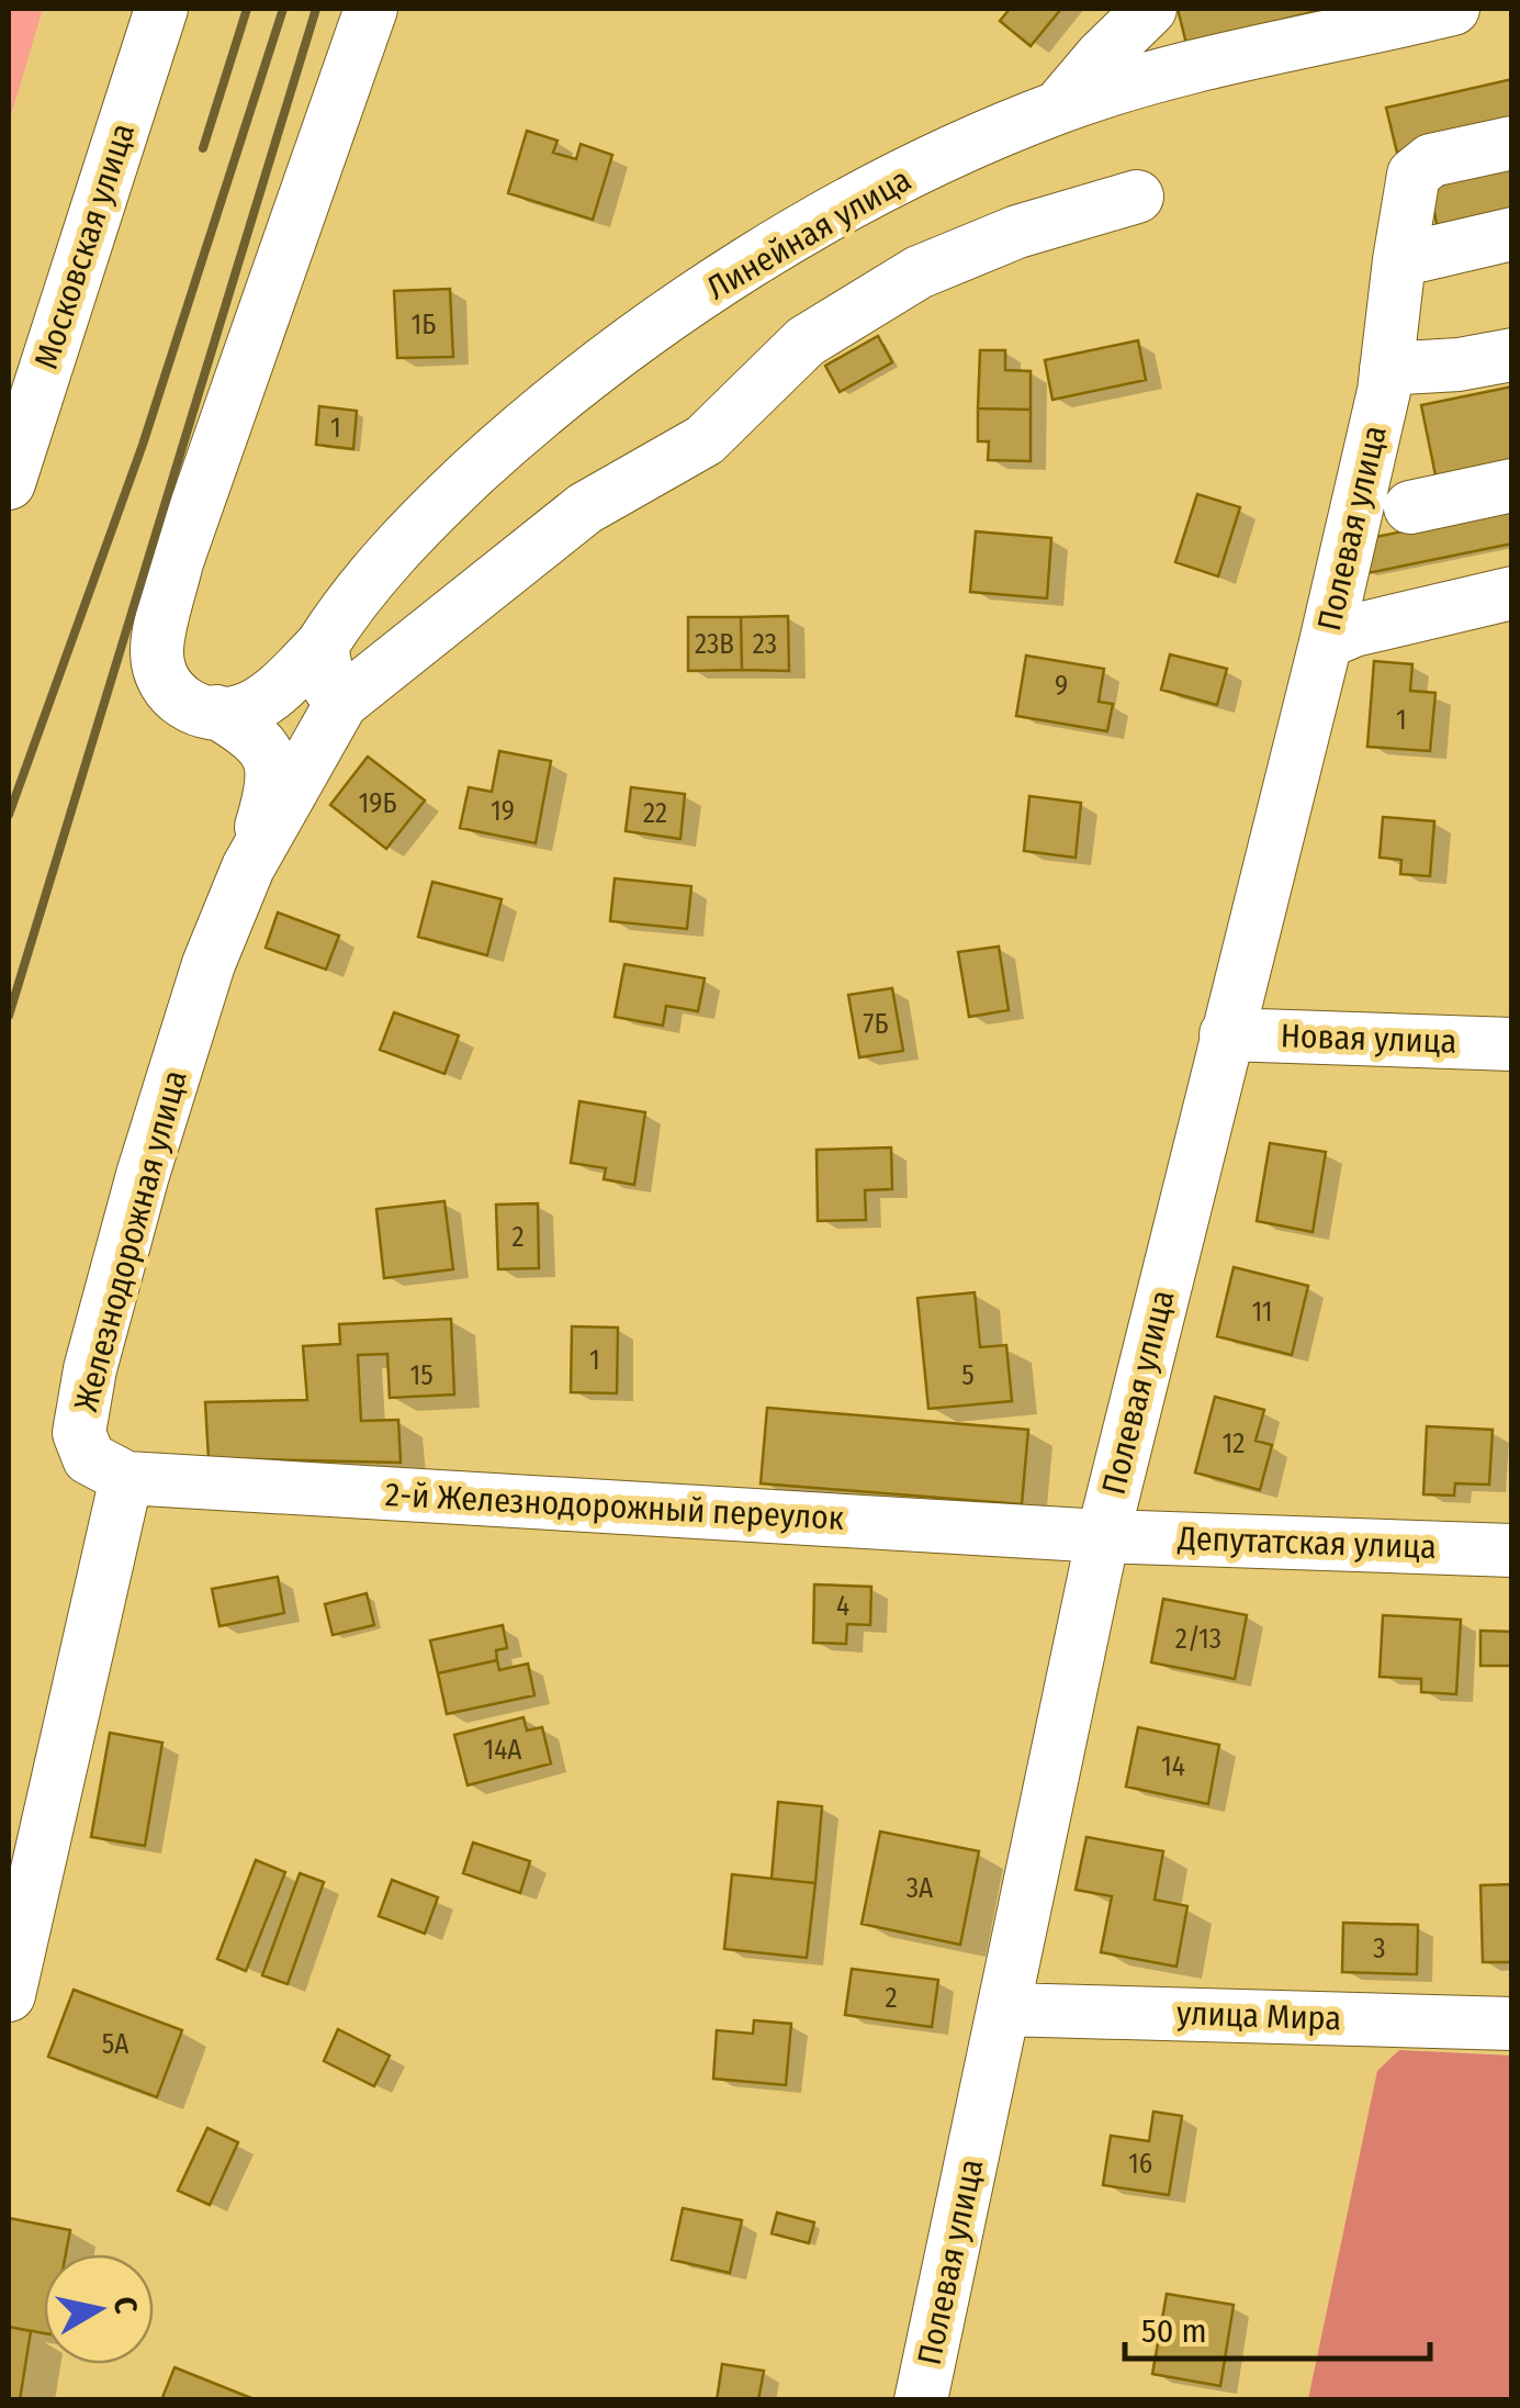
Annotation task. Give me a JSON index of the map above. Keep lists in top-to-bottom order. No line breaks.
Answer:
{"streets":{"street":["Линейная улица","Московская улица","Полевая улица","Новая улица","Железнодорожная улица","2-й Железнодорожный переулок","Депутатская улица","улица Мира"]},"crossings":[["Линейная улица","Железнодорожная улица"],["Полевая улица","Новая улица"],["Полевая улица","2-й Железнодорожный переулок"],["Полевая улица","Депутатская улица"],["Полевая улица","улица Мира"],["Железнодорожная улица","2-й Железнодорожный переулок"],["2-й Железнодорожный переулок","Депутатская улица"]],"house_numbers":["1Б","1","23В","23","9","1","19Б","19","22","7Б","2","11","1","15","5","12","4","2/13","14А","14","3А","3","2","5А","16"],"scale_bar":"50 m","north":"right"}
